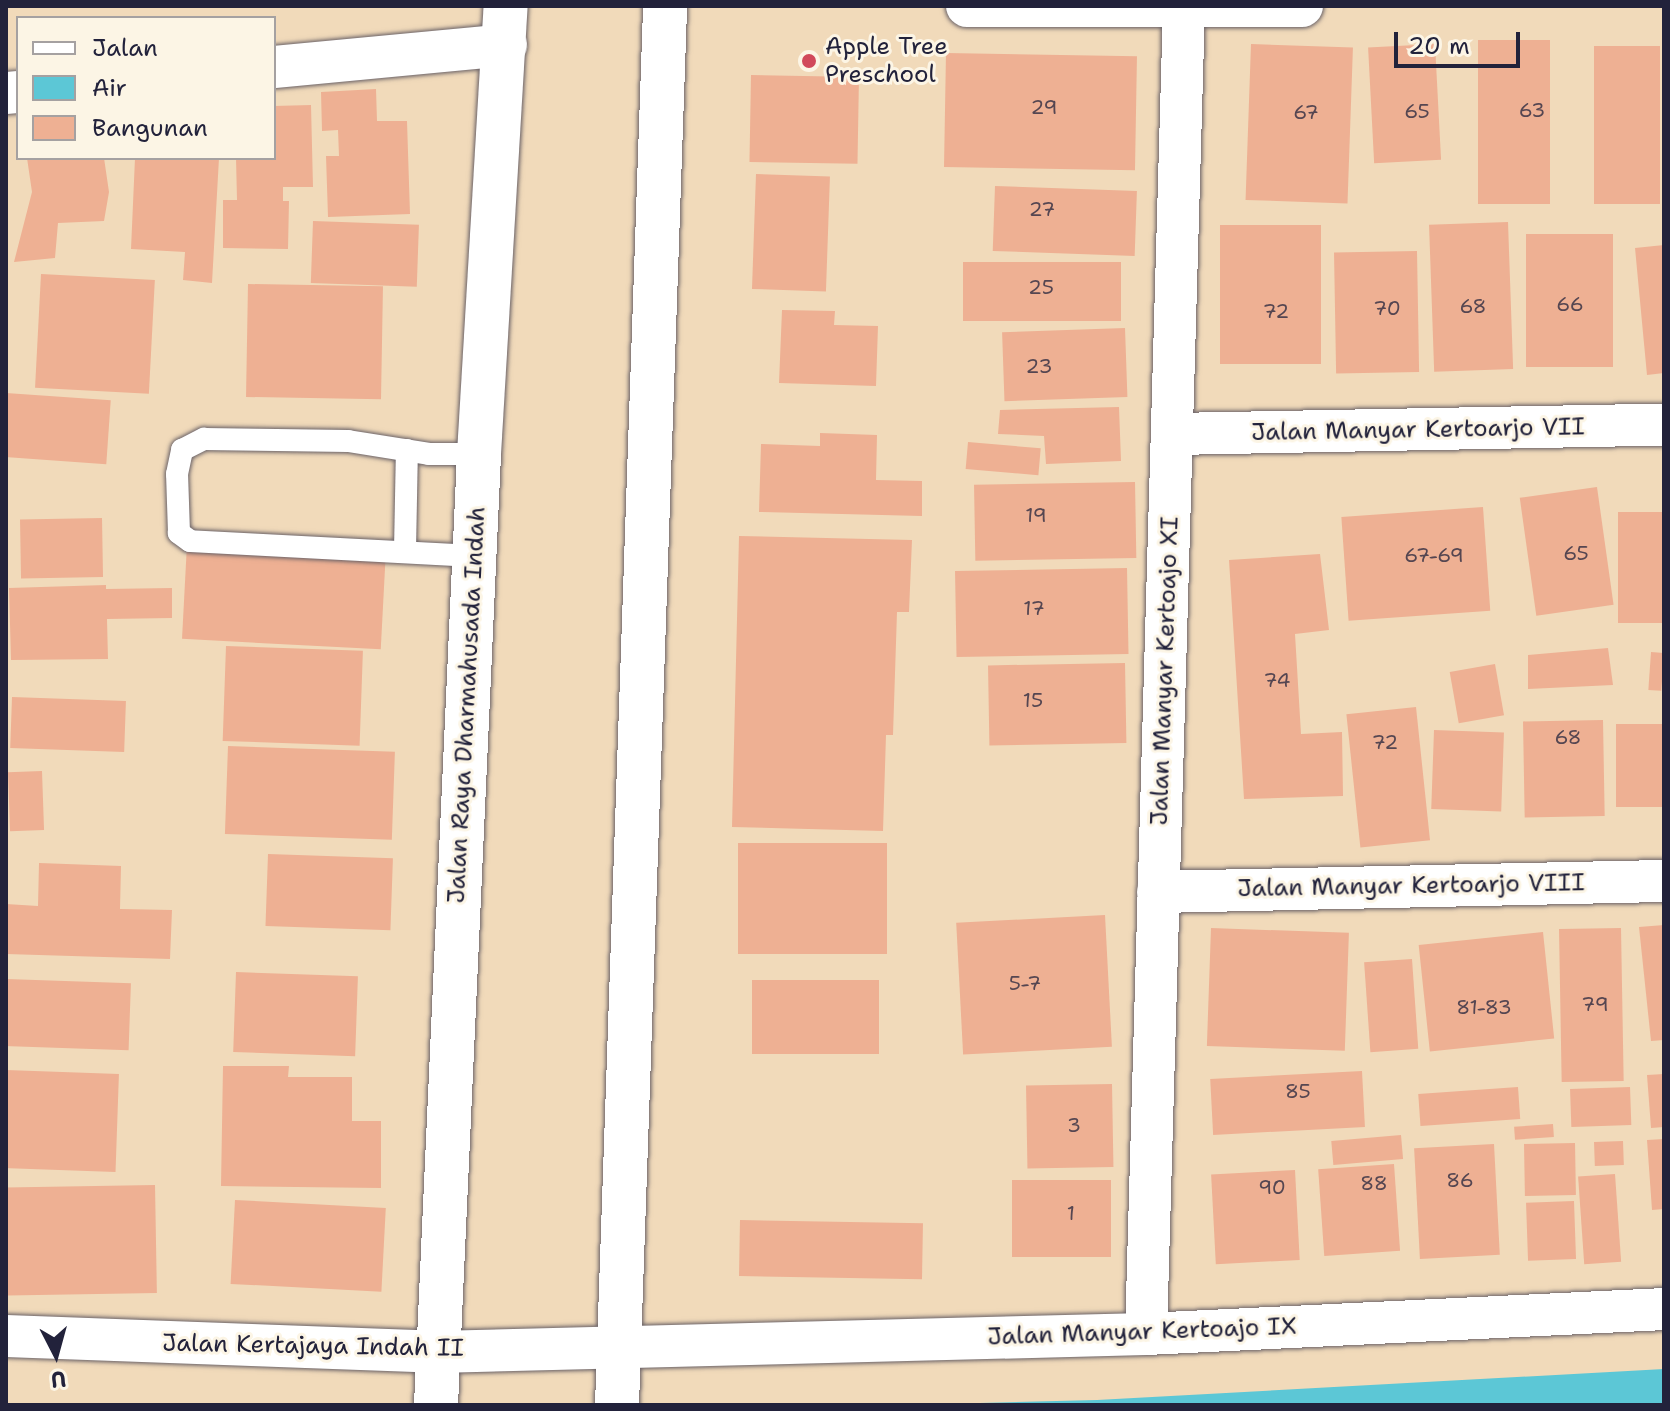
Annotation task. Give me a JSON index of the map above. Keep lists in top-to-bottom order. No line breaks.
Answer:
{"streets":{"main road":["Jalan Raya Dharmahusada Indah"],"street":["Jalan Manyar Kertoarjo VII","Jalan Manyar Kertoajo XI","Jalan Manyar Kertoarjo VIII","Jalan Manyar Kertoajo IX","Jalan Kertajaya Indah II"]},"crossings":[["Jalan Manyar Kertoarjo VII","Jalan Manyar Kertoajo XI"],["Jalan Manyar Kertoajo XI","Jalan Manyar Kertoarjo VIII"],["Jalan Manyar Kertoajo XI","Jalan Manyar Kertoajo IX"],["Jalan Raya Dharmahusada Indah","Jalan Kertajaya Indah II"],["Jalan Manyar Kertoajo IX","Jalan Kertajaya Indah II"]],"places":["Apple Tree Preschool"],"house_numbers":["29","63","65","67","27","25","66","68","70","72","23","19","65","67-69","17","74","15","68","72","5-7","79","81-83","85","3","86","88","90","1"],"legend":["Jalan","Air","Bangunan"],"scale_bar":"20 m","north":"bottom"}
